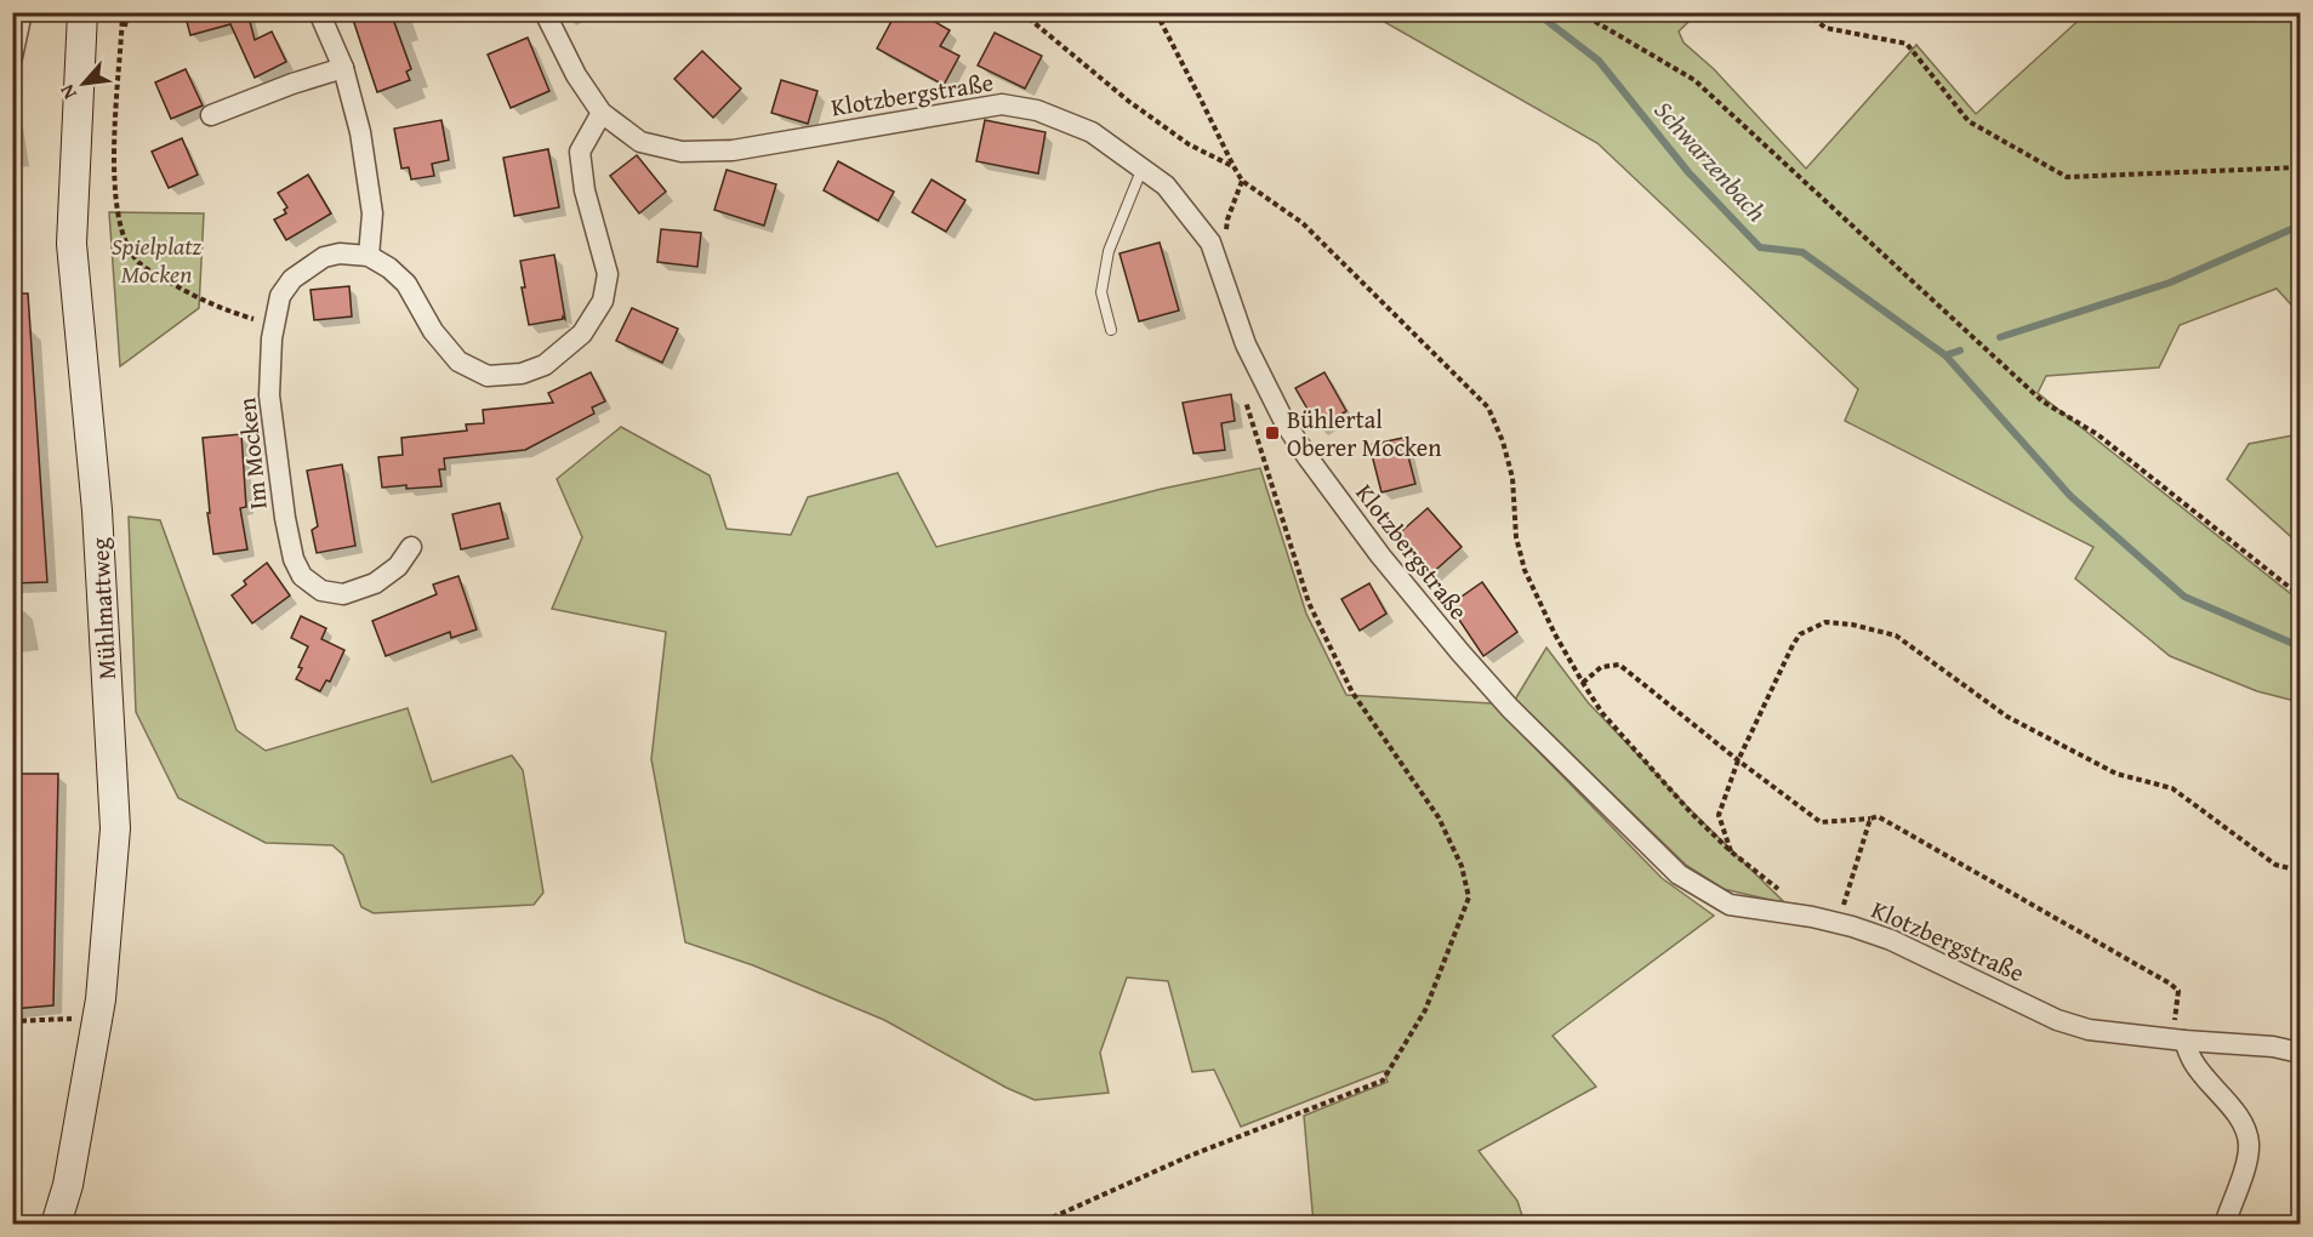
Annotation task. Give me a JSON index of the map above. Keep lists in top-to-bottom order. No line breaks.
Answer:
{"streets":{"main road":["Mühlmattweg"],"street":["Klotzbergstraße","Im Mocken"]},"water":["Schwarzenbach"],"parks":["Spielplatz Mocken"],"places":{"transit":["Bühlertal Oberer Mocken"]},"north":"bottom left"}
